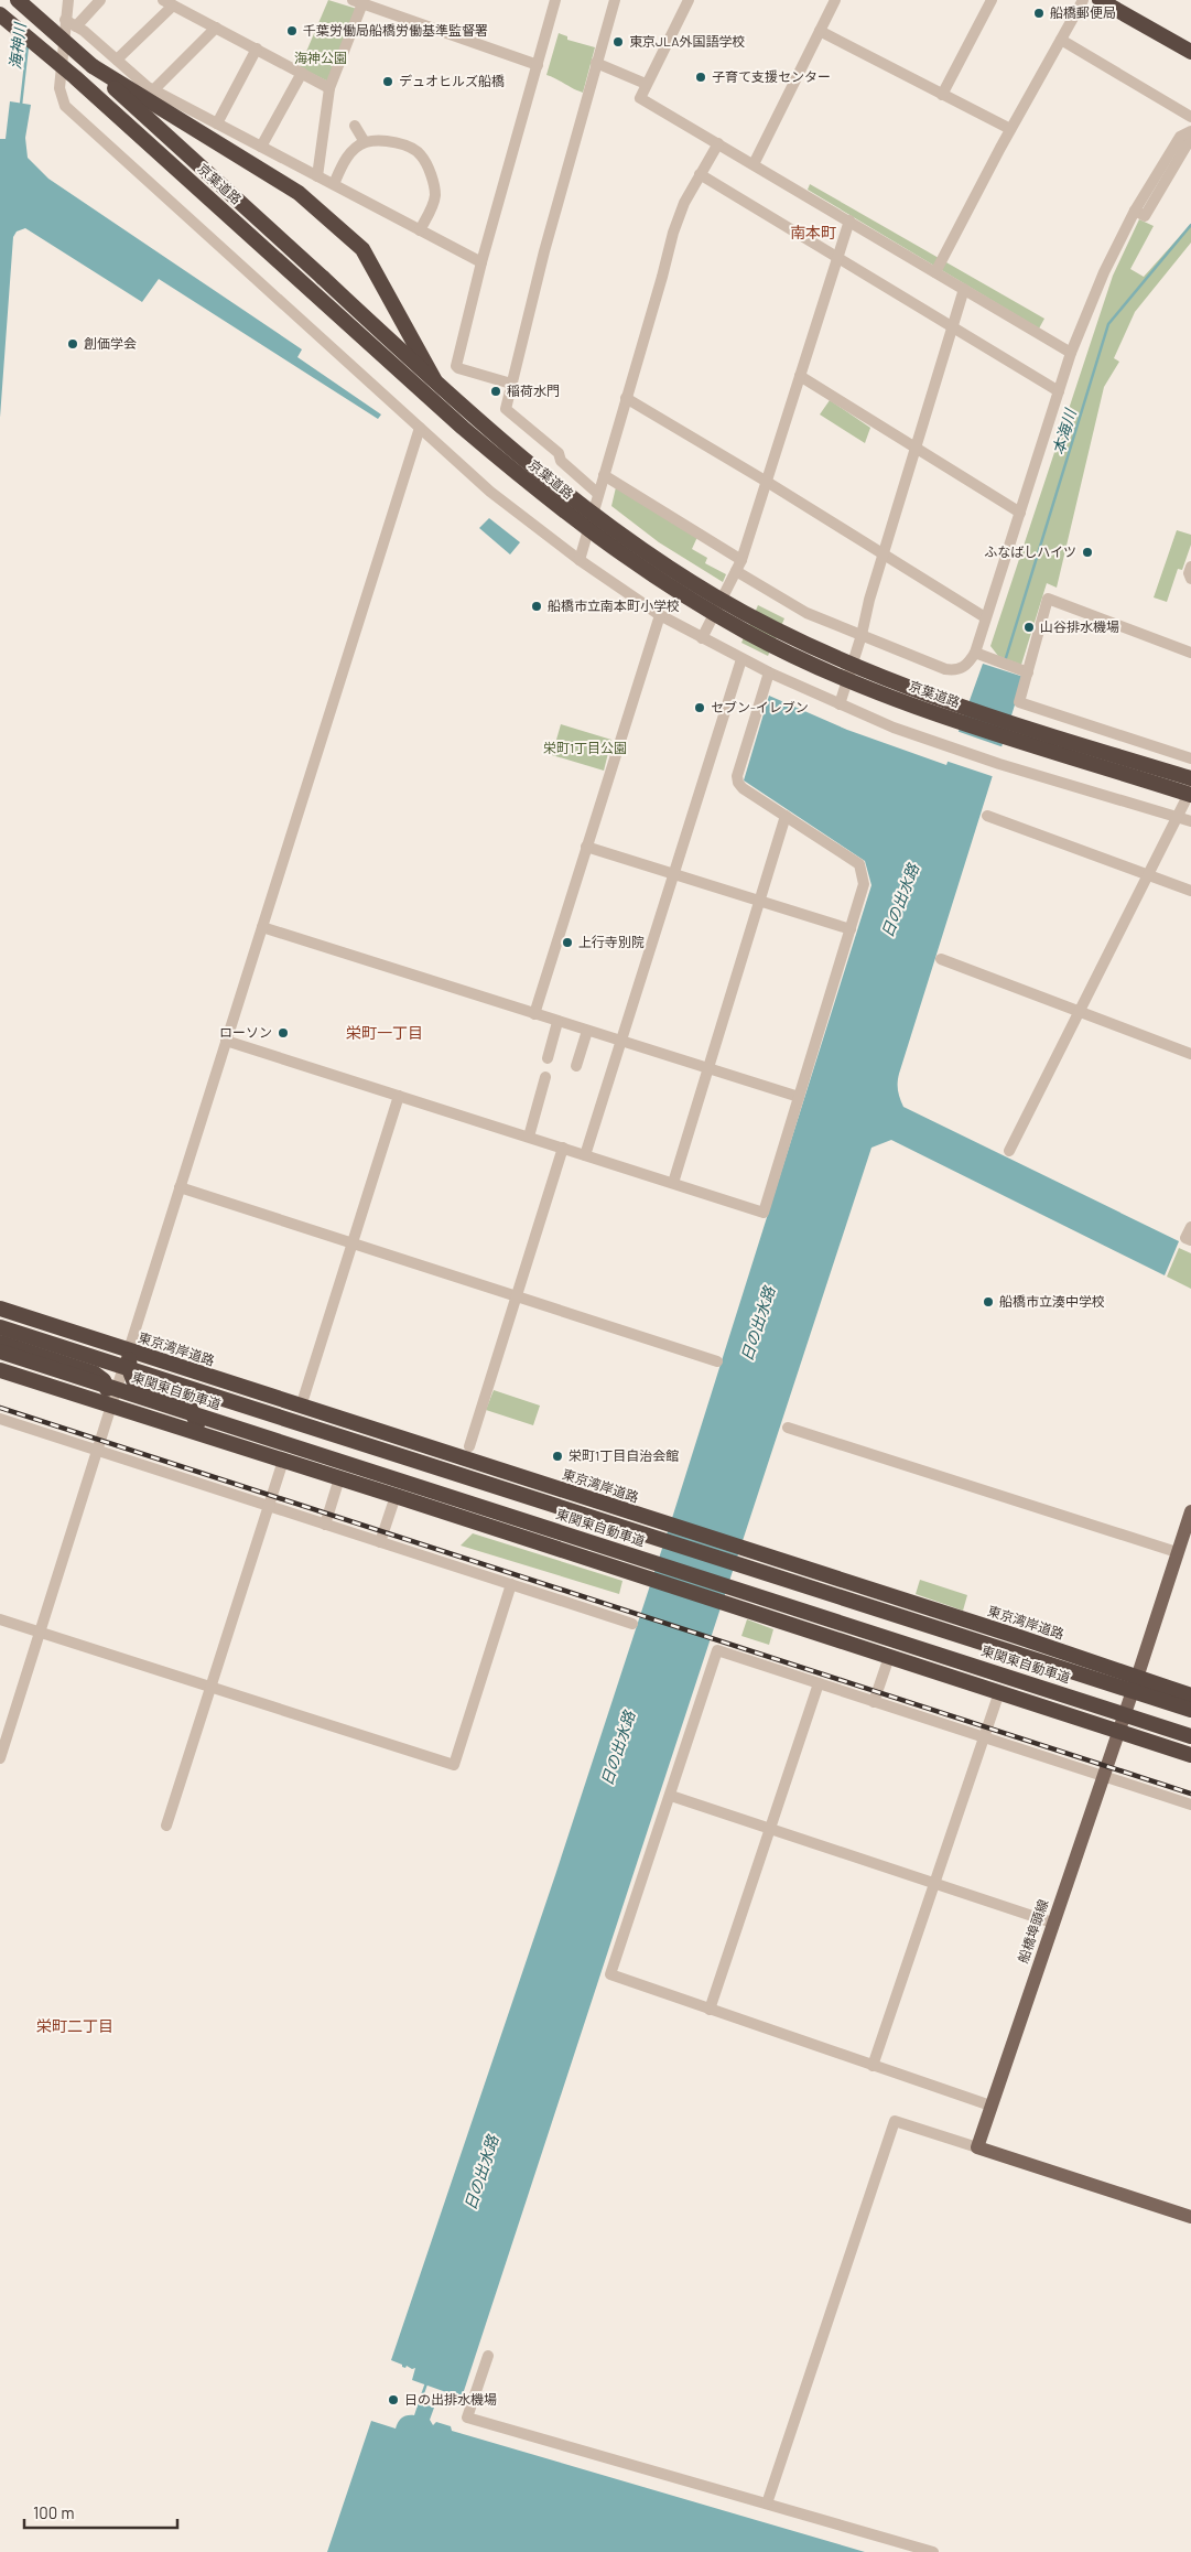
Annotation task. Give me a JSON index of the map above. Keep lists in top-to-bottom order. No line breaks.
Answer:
{"streets":{"highway":["京葉道路","東京湾岸道路","東関東自動車道"],"main road":["船橋埠頭線"]},"crossings":[["東京湾岸道路","船橋埠頭線"]],"districts":["南本町","栄町一丁目","栄町二丁目"],"water":["海神川","本海川","日の出水路"],"parks":["海神公園","栄町1丁目公園"],"places":["船橋郵便局","千葉労働局船橋労働基準監督署","東京JLA外国語学校","子育て支援センター","デュオヒルズ船橋","創価学会","稲荷水門","ふなばしハイツ","船橋市立南本町小学校","山谷排水機場","セブン-イレブン","上行寺別院","ローソン","船橋市立湊中学校","栄町1丁目自治会館","日の出排水機場"],"scale_bar":"100 m"}
